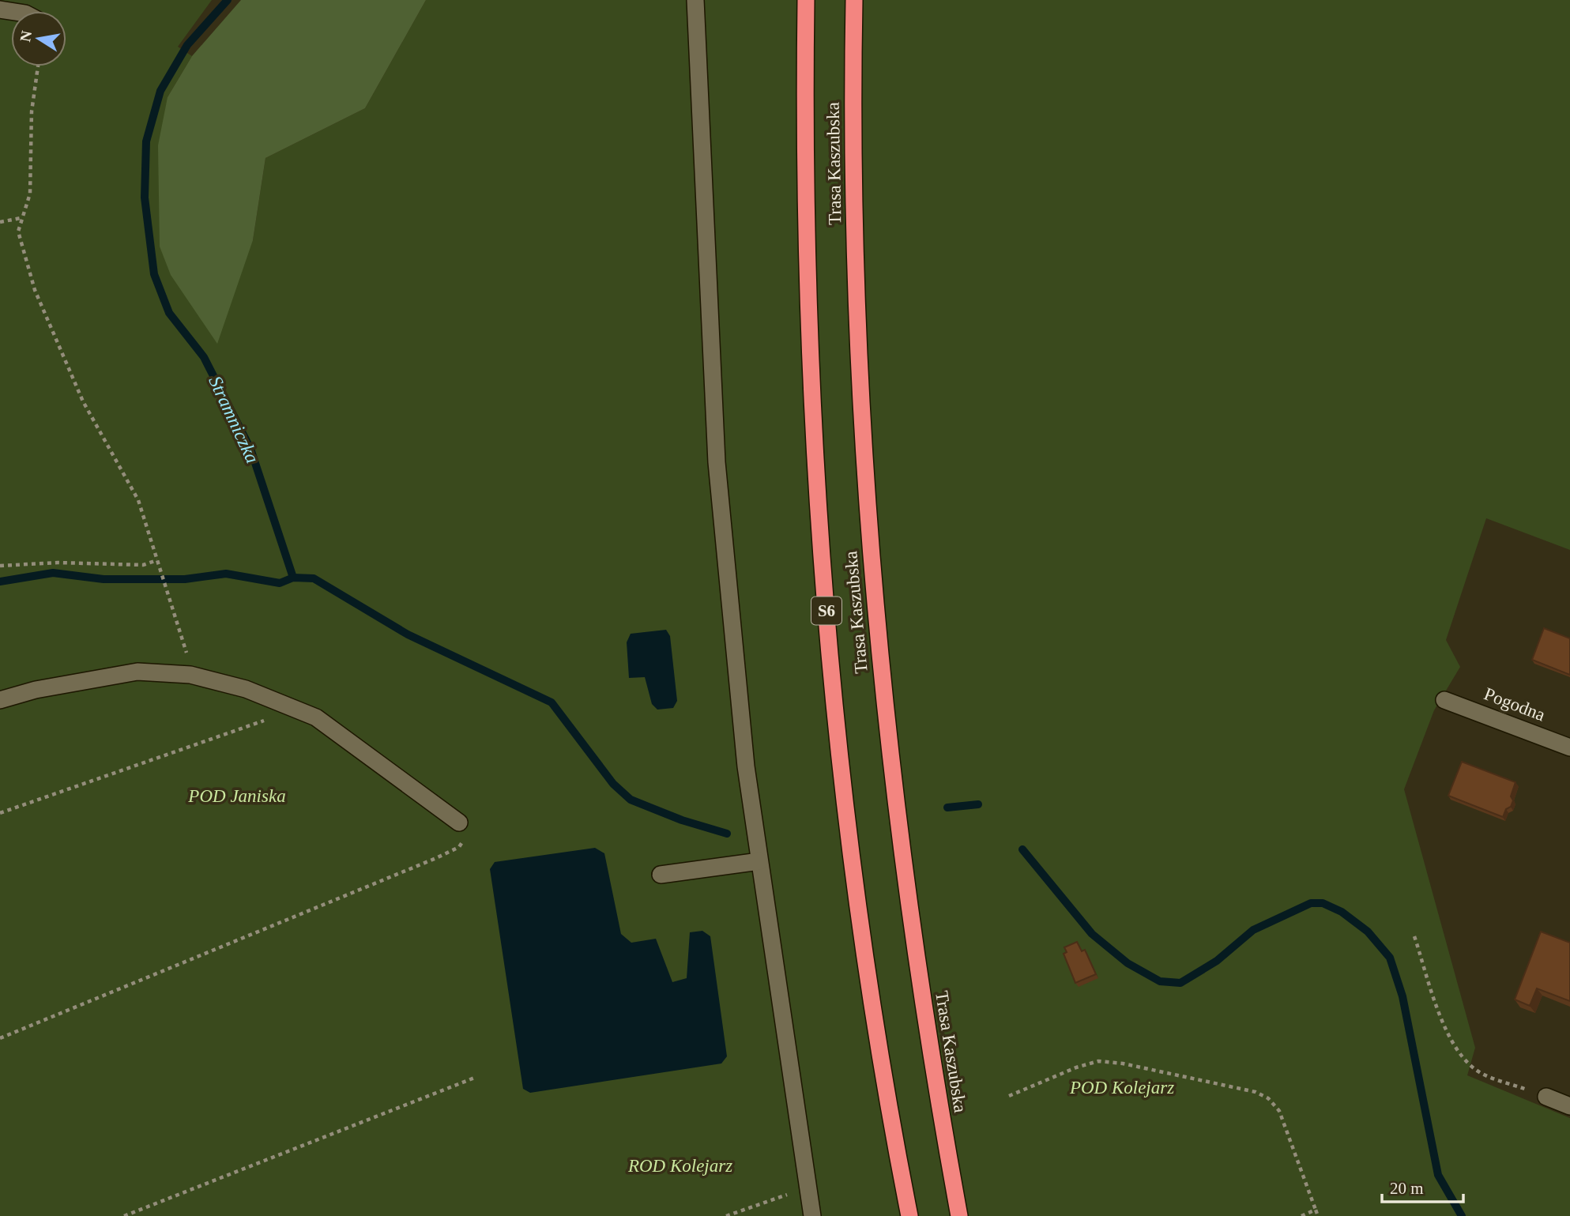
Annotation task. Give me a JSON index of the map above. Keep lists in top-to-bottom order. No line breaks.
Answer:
{"streets":{"highway":["Trasa Kaszubska","S6"],"street":["Pogodna"]},"water":["Stramniczka"],"parks":["POD Janiska","POD Kolejarz","ROD Kolejarz"],"scale_bar":"20 m","north":"left"}
